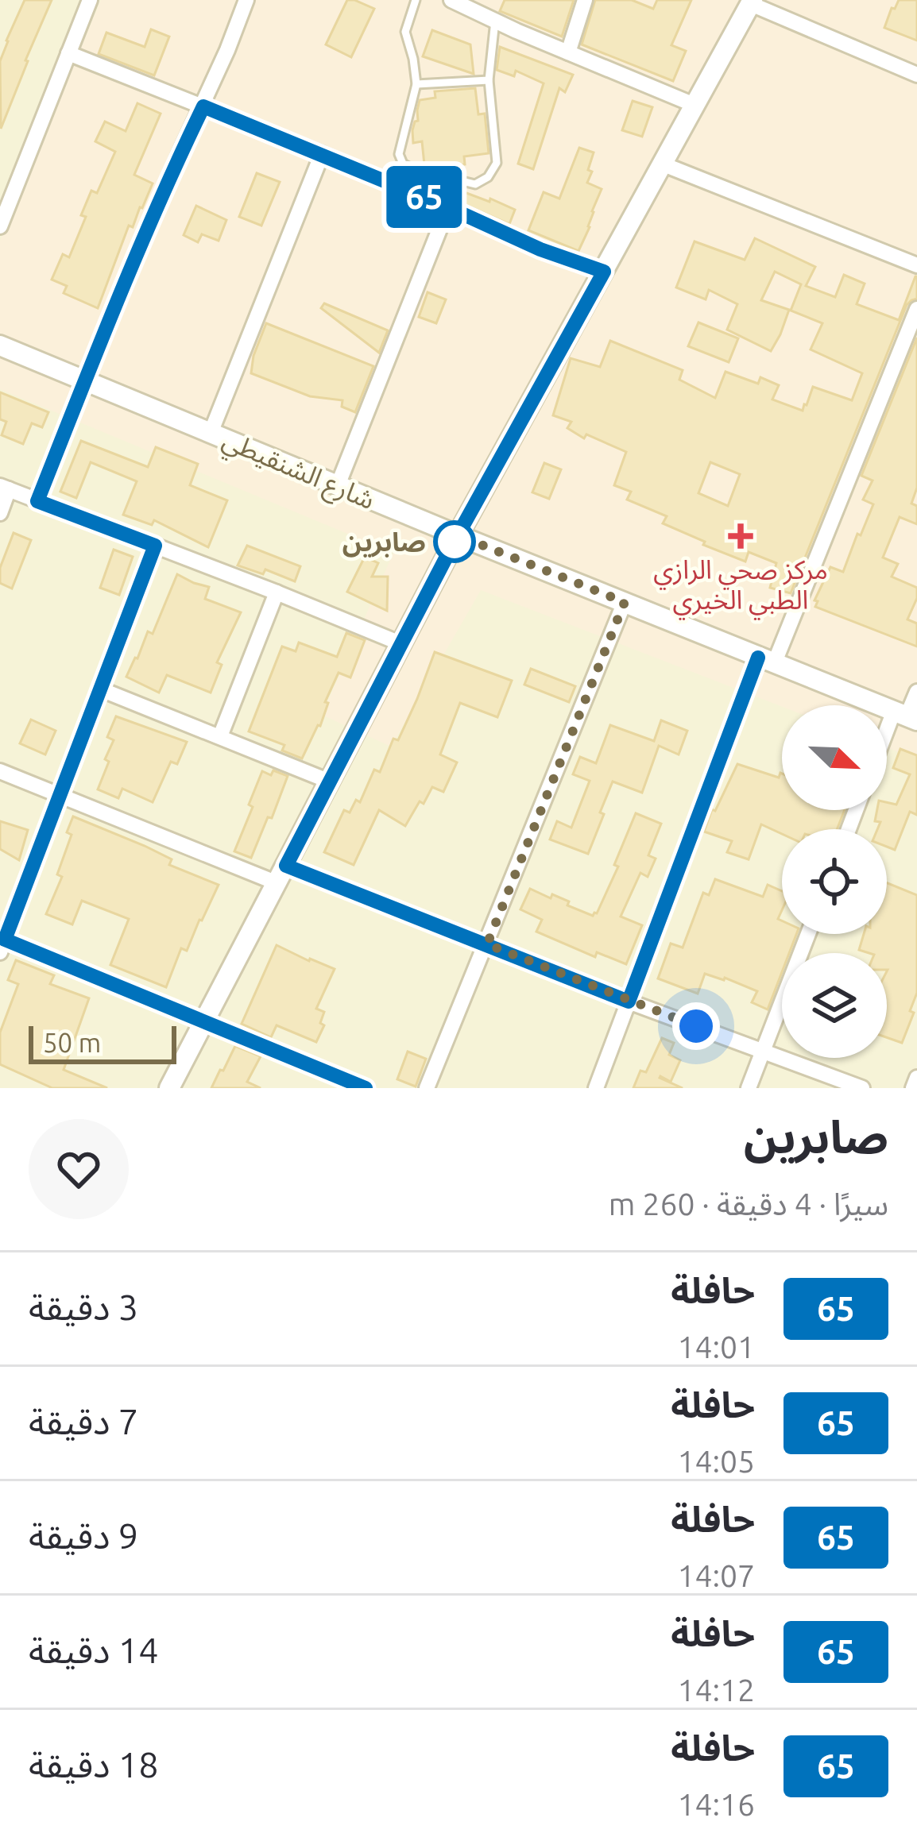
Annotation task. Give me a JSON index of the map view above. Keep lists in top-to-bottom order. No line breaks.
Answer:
{"streets":{"street":["شارع الشنقيطي"]},"places":{"health":["مركز صحي الرازي الطبي الخيري"],"other":["صابرين"]},"lines":["bus line 65"],"scale_bar":"50 m","north":"bottom right","page":{"on_map":"65","scale":"50 m","heading":["صابرين","سيرًا · 4 دقيقة · 260 m"],"list":[{"mark":"65","name":"حافلة","note":"14:01","value":"3 دقيقة"},{"mark":"65","name":"حافلة","note":"14:05","value":"7 دقيقة"},{"mark":"65","name":"حافلة","note":"14:07","value":"9 دقيقة"},{"mark":"65","name":"حافلة","note":"14:12","value":"14 دقيقة"},{"mark":"65","name":"حافلة","note":"14:16","value":"18 دقيقة"}]}}
